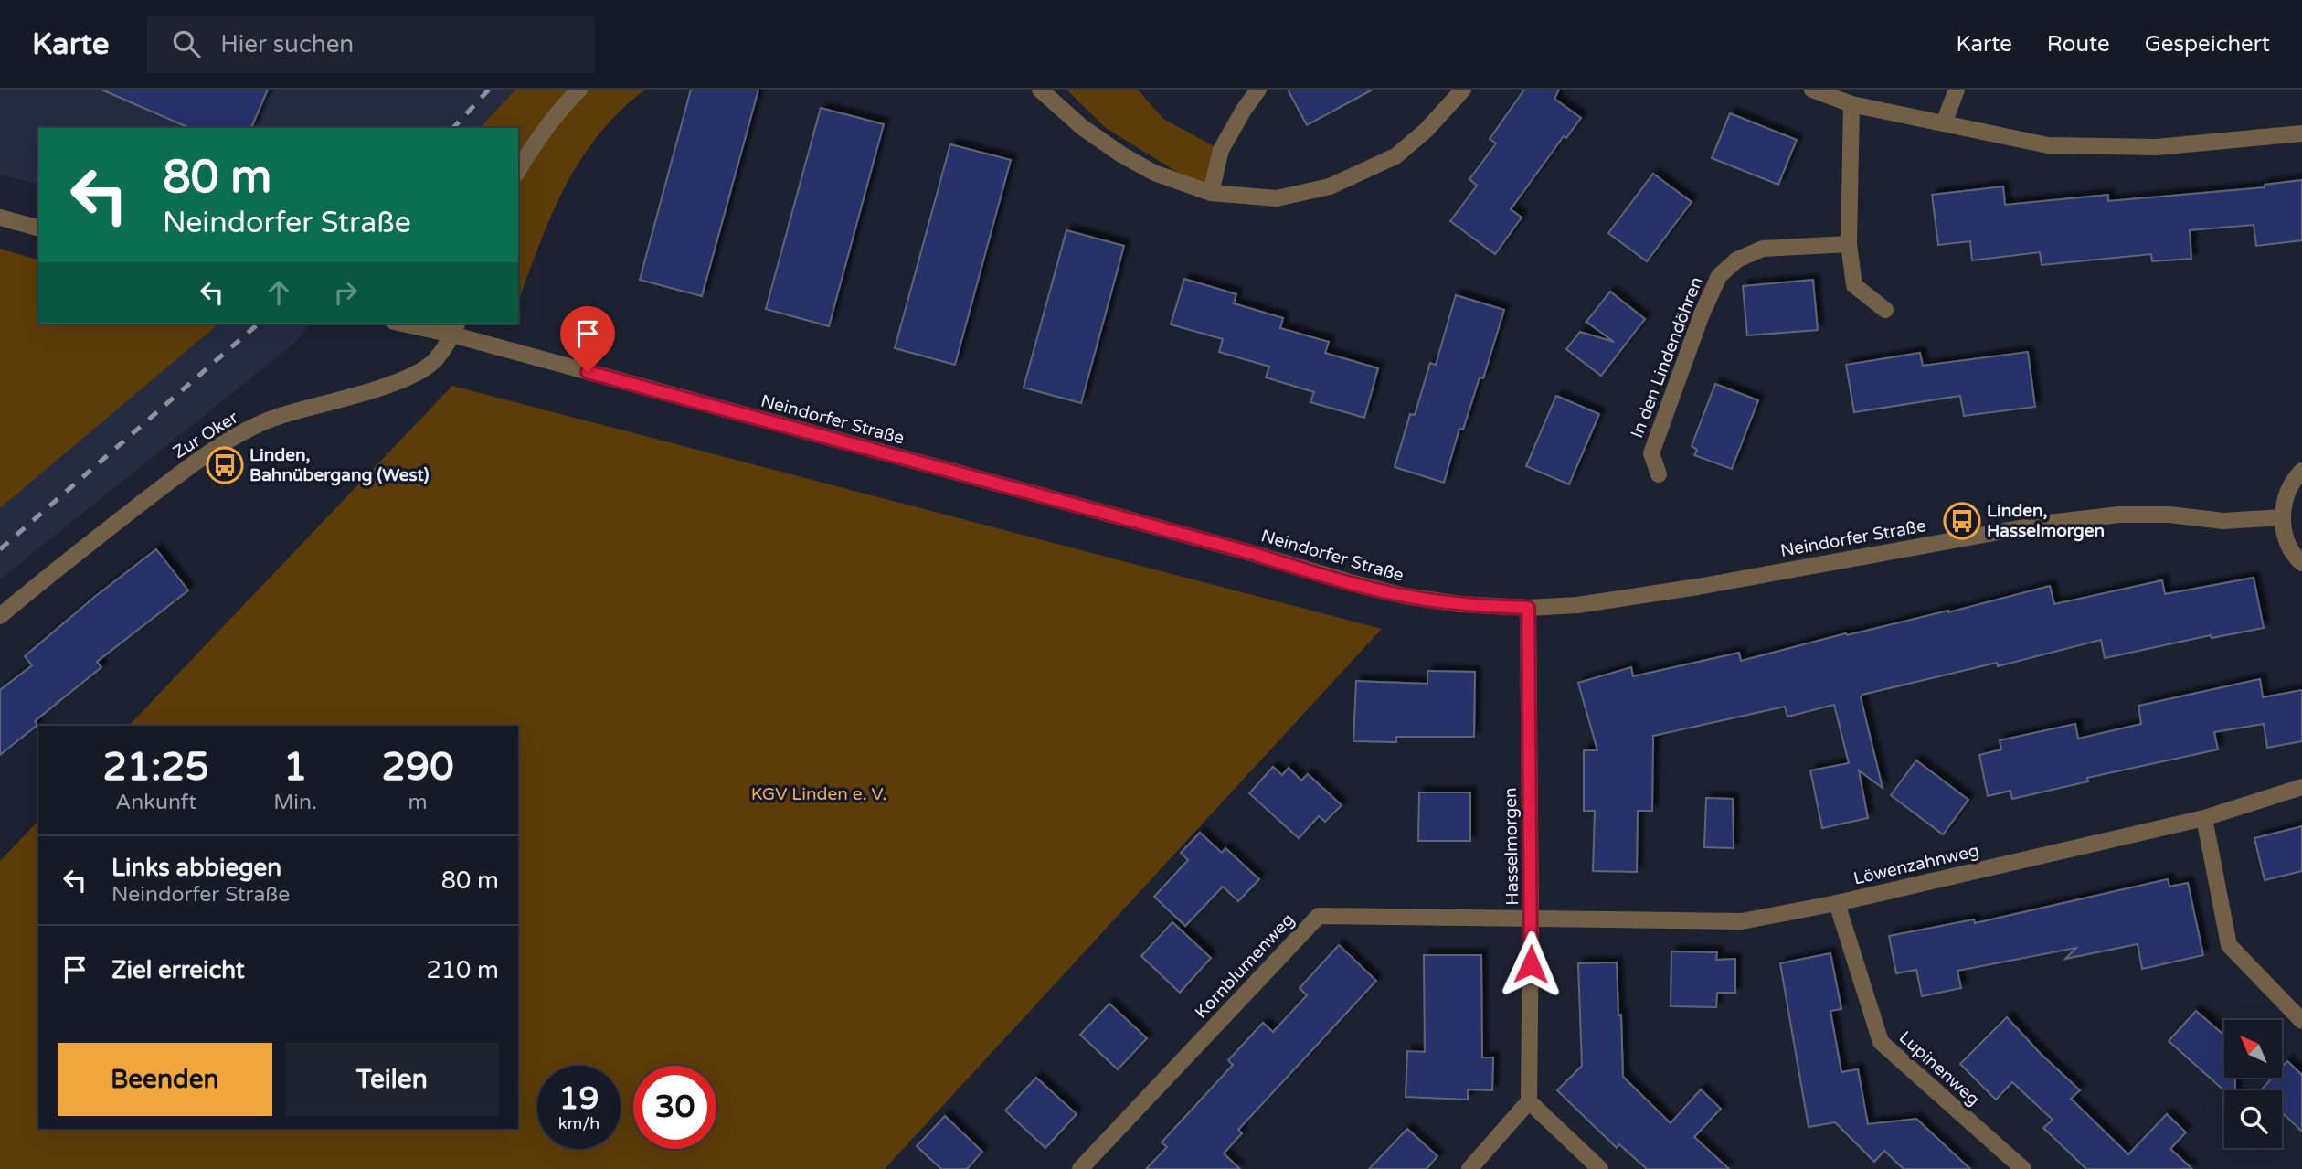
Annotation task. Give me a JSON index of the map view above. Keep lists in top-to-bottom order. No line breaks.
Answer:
{"streets":{"street":["In den Lindendöhren","Neindorfer Straße","Zur Oker","Hasselmorgen","Löwenzahnweg","Kornblumenweg","Lupinenweg"]},"crossings":[["Neindorfer Straße","Zur Oker"],["Neindorfer Straße","Hasselmorgen"],["Hasselmorgen","Löwenzahnweg"],["Hasselmorgen","Kornblumenweg"],["Löwenzahnweg","Kornblumenweg"],["Löwenzahnweg","Lupinenweg"]],"parks":["KGV Linden e. V."],"places":{"bus stop":["Linden, Bahnübergang (West)","Linden, Hasselmorgen"]},"north":"top left","page":{"header":"Karte","search":"Hier suchen","nav":["Karte","Route","Gespeichert"],"turn":["80 m","Neindorfer Straße"],"eta":["21:25","Ankunft","1","Min.","290","m"],"list":[{"name":"Links abbiegen","note":"Neindorfer Straße","value":"80 m"},{"name":"Ziel erreicht","value":"210 m"}],"buttons":["Beenden","Teilen"],"speed":"19 km/h","limit":"30"}}
